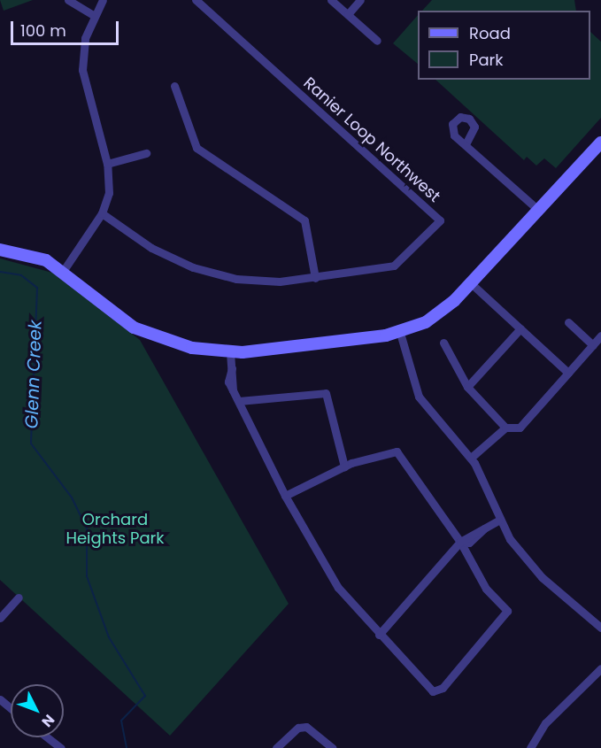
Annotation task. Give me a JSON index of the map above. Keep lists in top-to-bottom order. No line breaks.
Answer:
{"streets":{"street":["Ranier Loop Northwest"]},"water":["Glenn Creek"],"parks":["Orchard Heights Park"],"legend":["Road","Park"],"scale_bar":"100 m","north":"bottom right"}
